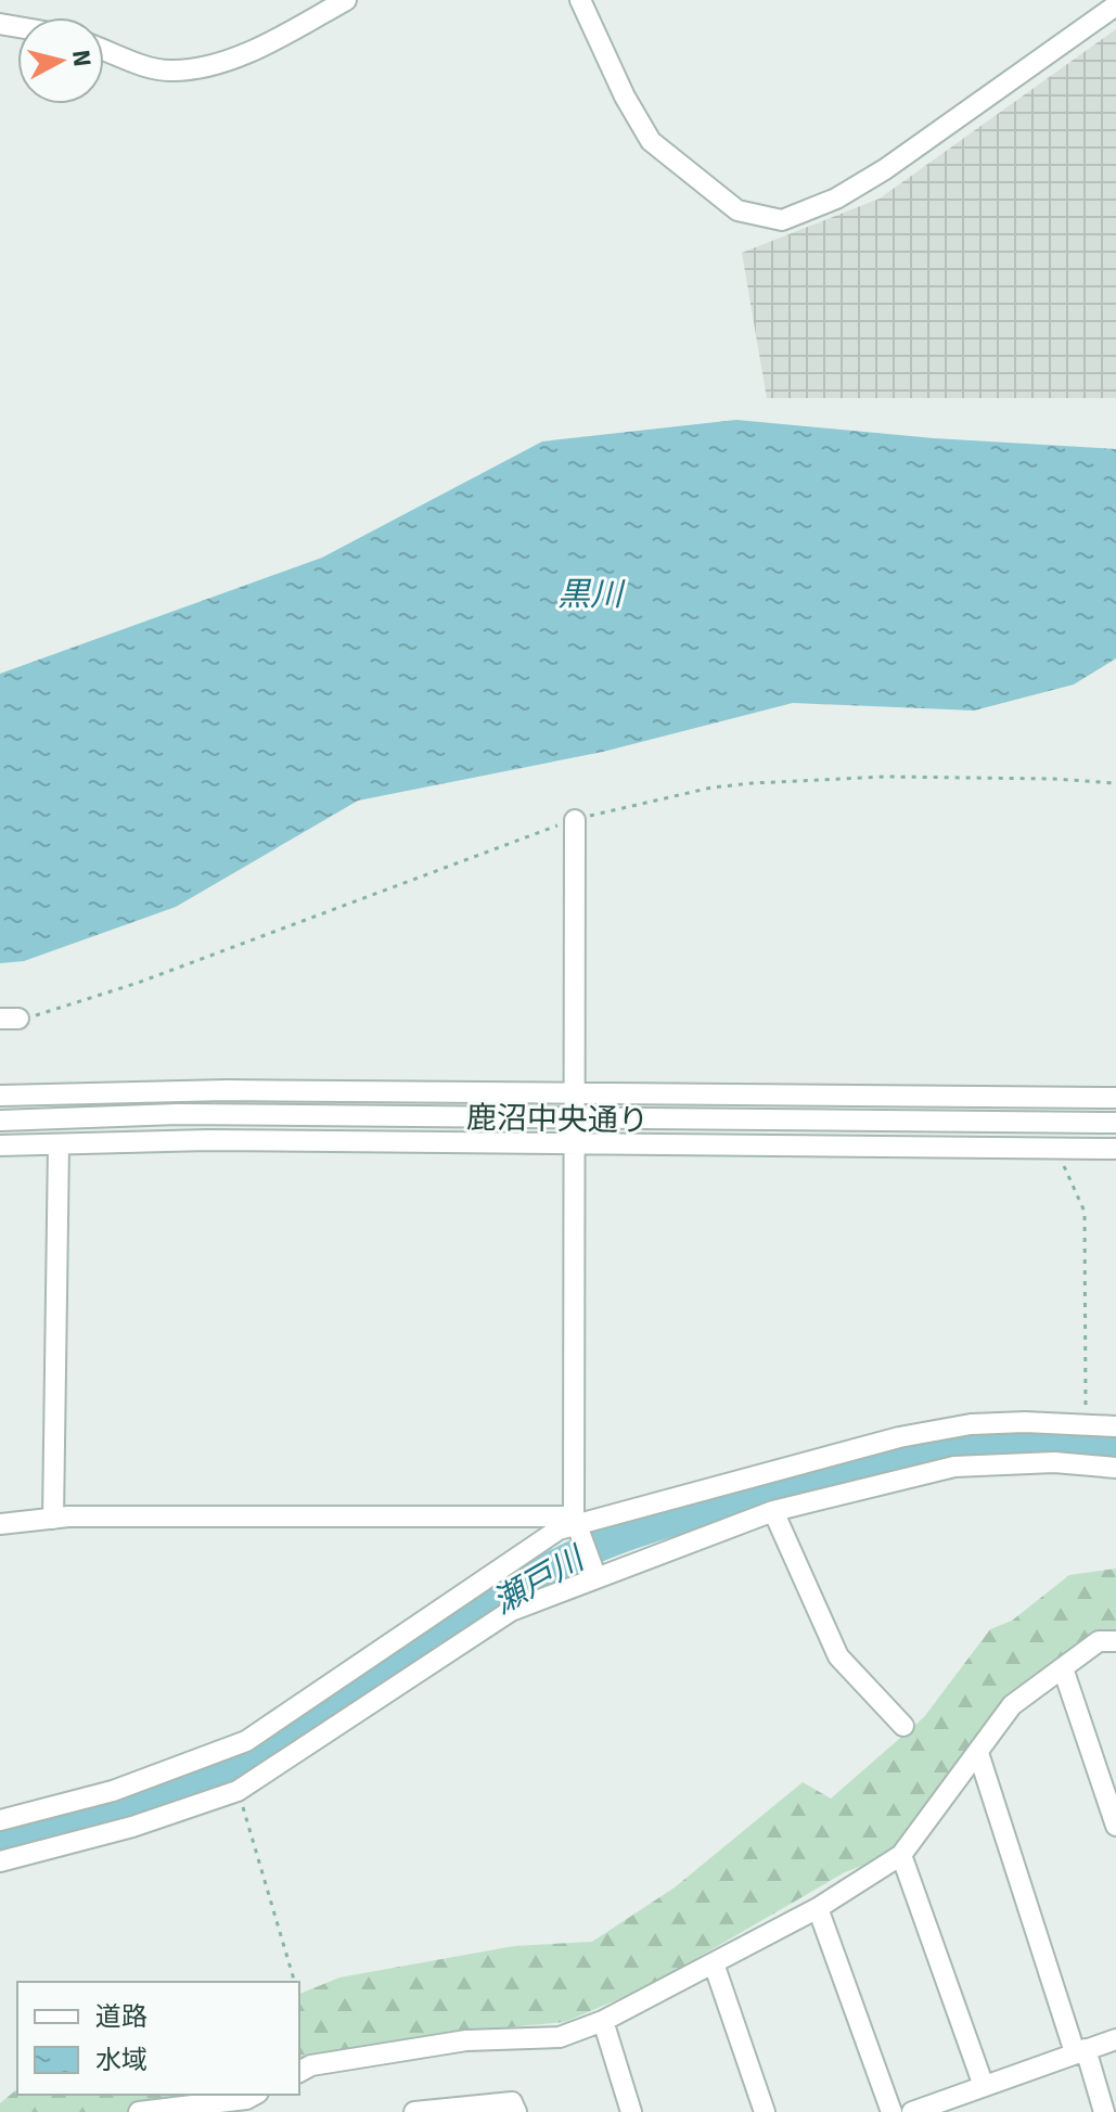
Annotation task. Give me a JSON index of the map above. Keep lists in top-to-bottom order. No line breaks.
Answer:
{"streets":{"street":["鹿沼中央通り"]},"water":["黒川","瀬戸川"],"legend":["道路","水域"],"north":"right"}
